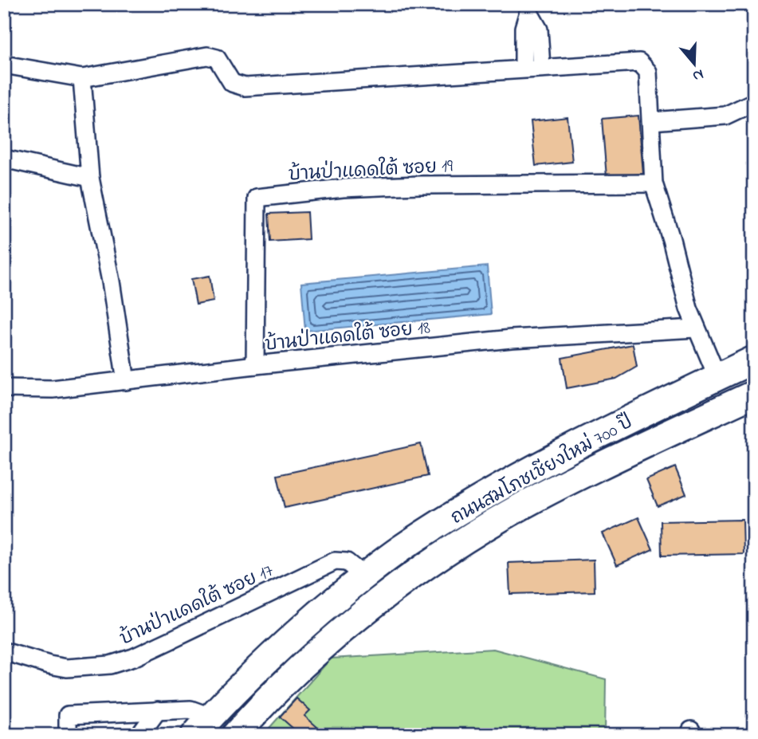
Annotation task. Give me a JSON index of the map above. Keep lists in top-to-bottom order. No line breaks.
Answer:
{"streets":{"main road":["ถนนสมโภชเชียงใหม่ 700 ปี"],"street":["บ้านป่าแดดใต้ ซอย 19","บ้านป่าแดดใต้ ซอย 18","บ้านป่าแดดใต้ ซอย 17"]},"crossings":[["บ้านป่าแดดใต้ ซอย 19","บ้านป่าแดดใต้ ซอย 18"],["ถนนสมโภชเชียงใหม่ 700 ปี","บ้านป่าแดดใต้ ซอย 17"]],"north":"bottom"}
